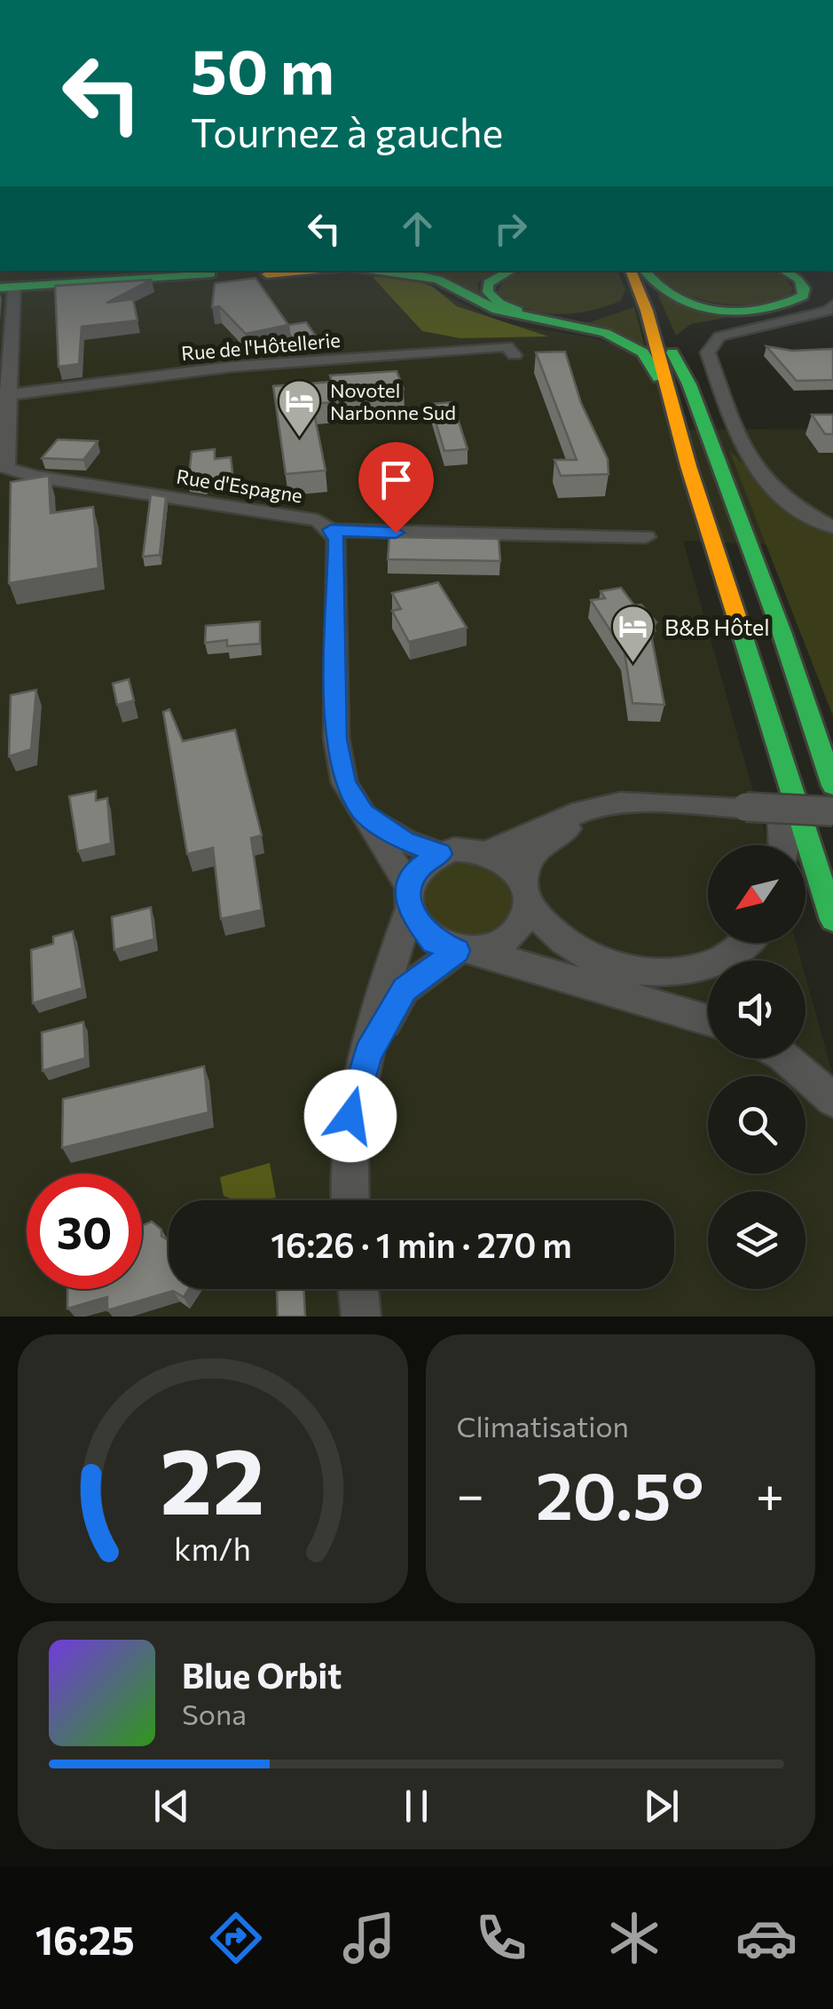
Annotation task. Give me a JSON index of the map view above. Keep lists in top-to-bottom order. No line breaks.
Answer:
{"streets":{"street":["Rue de l'Hôtellerie","Rue d'Espagne"]},"crossings":[["Rue de l'Hôtellerie","Rue d'Espagne"]],"places":{"hotel":["Novotel Narbonne Sud","B&B Hôtel"]},"north":"bottom left","page":{"turn":["50 m","Tournez à gauche"],"limit":"30","trip":"16:26 · 1 min · 270 m","tile":"Climatisation","heat":["−","20.5°","+"],"song":["Blue Orbit","Sona"],"tabs":"16:25","gauge":["22","km/h"]}}
